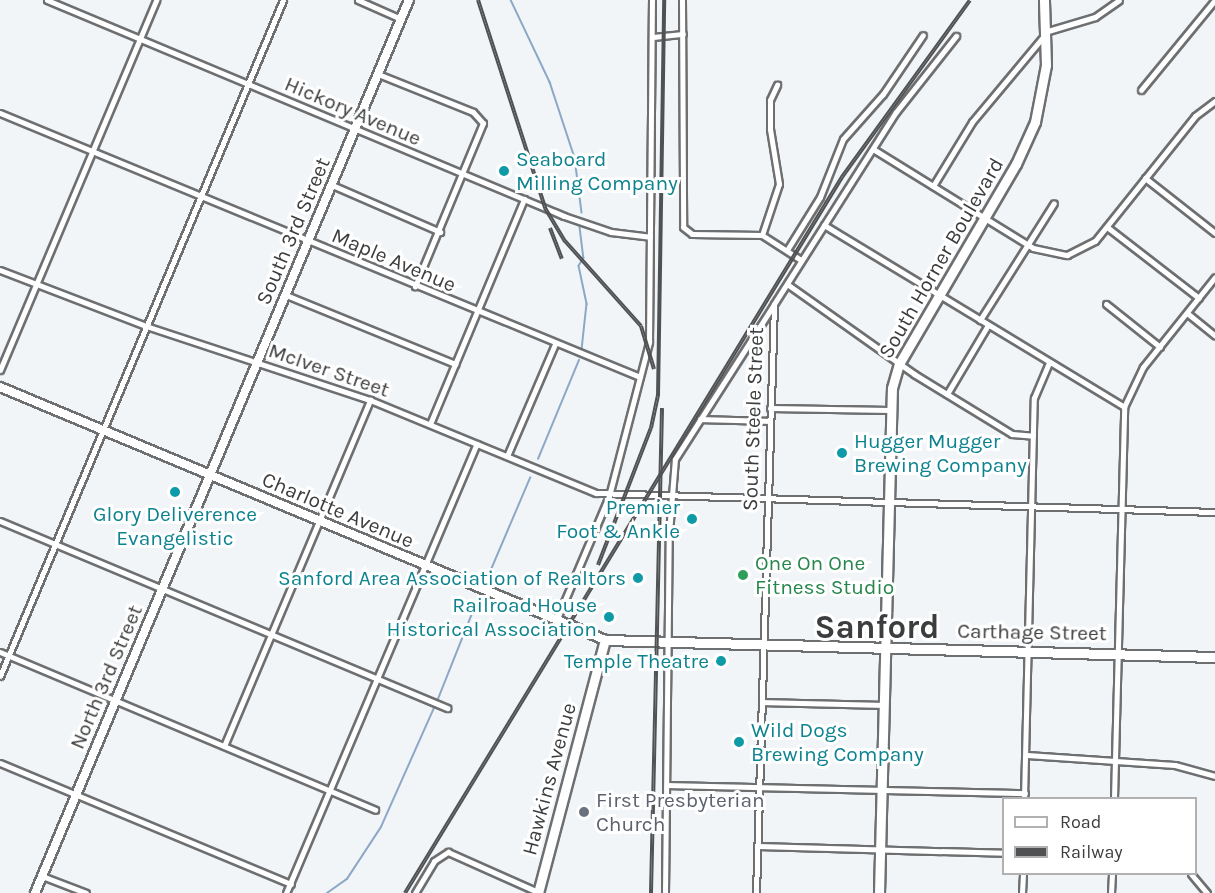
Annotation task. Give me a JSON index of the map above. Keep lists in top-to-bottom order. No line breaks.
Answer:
{"streets":{"main road":["South Horner Boulevard","Charlotte Avenue","Carthage Street","Hawkins Avenue"],"street":["Hickory Avenue","South 3rd Street","Maple Avenue","McIver Street","South Steele Street","North 3rd Street"]},"crossings":[["Hickory Avenue","South 3rd Street"],["South 3rd Street","Maple Avenue"],["South 3rd Street","McIver Street"],["South 3rd Street","Charlotte Avenue"],["South 3rd Street","North 3rd Street"],["South Horner Boulevard","McIver Street"],["South Horner Boulevard","Carthage Street"],["McIver Street","South Steele Street"],["South Steele Street","Carthage Street"],["Charlotte Avenue","Carthage Street"],["Charlotte Avenue","North 3rd Street"],["Charlotte Avenue","Hawkins Avenue"]],"districts":["Sanford"],"places":["Seaboard Milling Company","Hugger Mugger Brewing Company","Glory Deliverence Evangelistic","Premier Foot & Ankle","One On One Fitness Studio","Sanford Area Association of Realtors","Railroad House Historical Association","Temple Theatre","Wild Dogs Brewing Company","First Presbyterian Church"],"legend":["Road","Railway"]}
